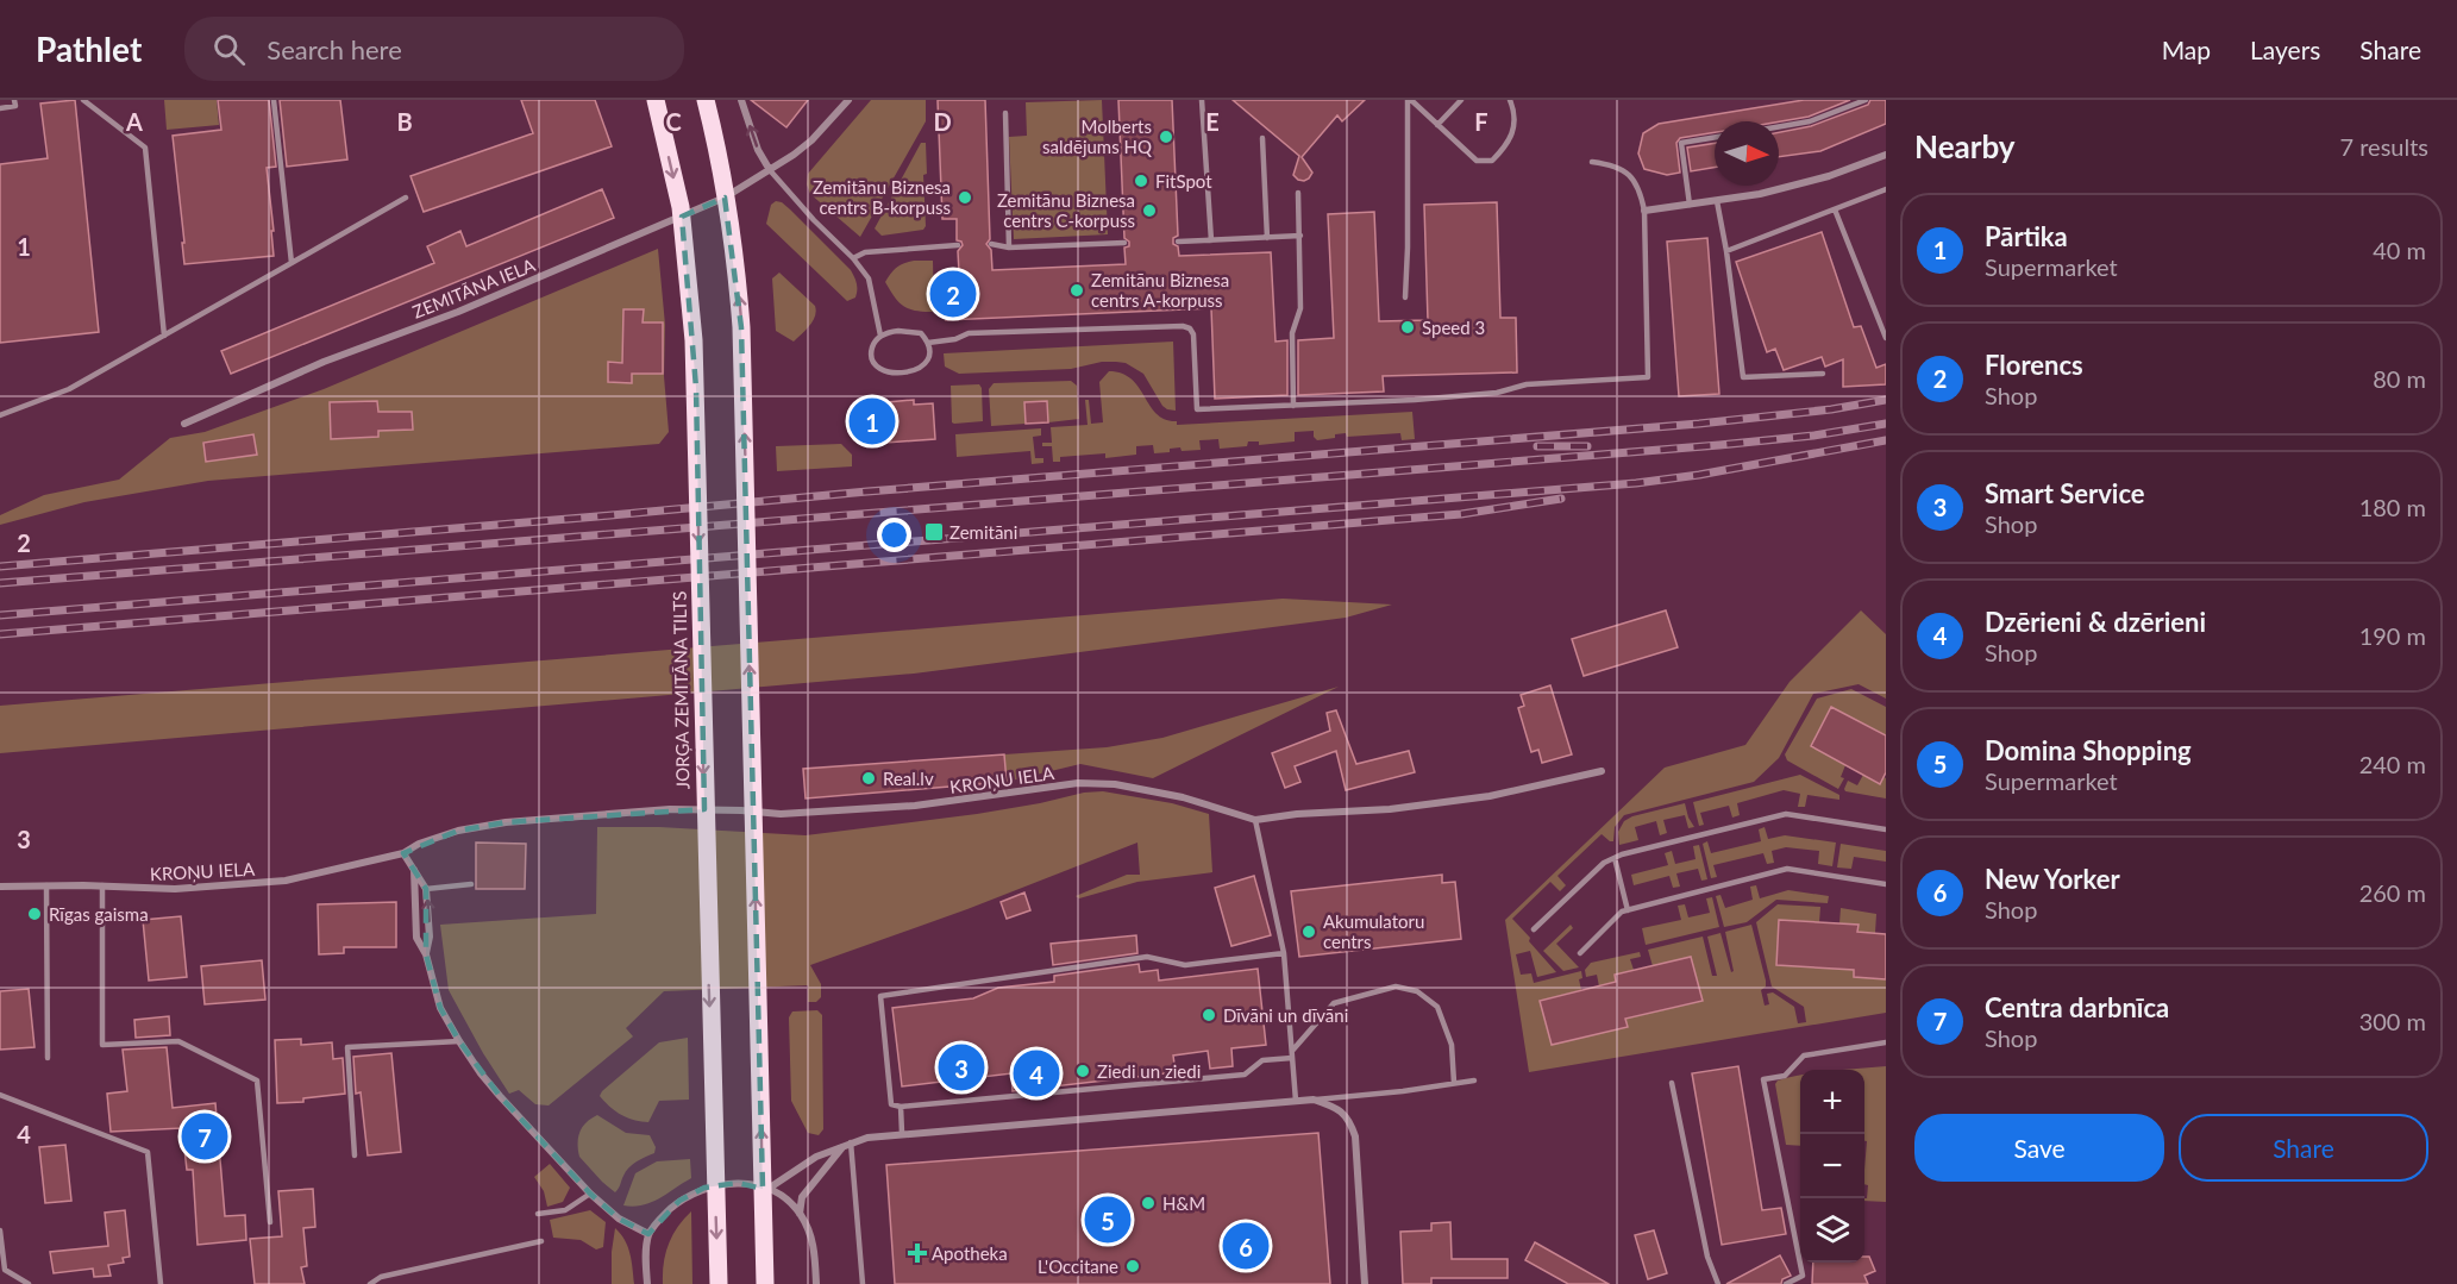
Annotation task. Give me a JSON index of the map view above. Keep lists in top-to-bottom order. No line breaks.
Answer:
{"streets":{"main road":["JORĢA ZEMITĀNA TILTS"],"street":["ZEMITĀNA IELA","KROŅU IELA"]},"places":{"other":["Molberts saldējums HQ","FitSpot","Zemitānu Biznesa centrs B-korpuss","Zemitānu Biznesa centrs C-korpuss","Zemitānu Biznesa centrs A-korpuss","Speed 3","Real.lv","Rīgas gaisma","Akumulatoru centrs","Dīvāni un dīvāni","Ziedi un ziedi","H&M","L'Occitane"],"transit":["Zemitāni"],"health":["Apotheka"]},"north":"right","page":{"header":"Pathlet","search":"Search here","nav":["Map","Layers","Share"],"heading":["Nearby","7 results"],"list":[{"mark":"1","name":"Pārtika","note":"Supermarket","value":"40 m"},{"mark":"2","name":"Florencs","note":"Shop","value":"80 m"},{"mark":"3","name":"Smart Service","note":"Shop","value":"180 m"},{"mark":"4","name":"Dzērieni & dzērieni","note":"Shop","value":"190 m"},{"mark":"5","name":"Domina Shopping","note":"Supermarket","value":"240 m"},{"mark":"6","name":"New Yorker","note":"Shop","value":"260 m"},{"mark":"7","name":"Centra darbnīca","note":"Shop","value":"300 m"}],"pins":["2","1","3","4","7","5","6"],"map_buttons":["+","−"],"buttons":["Save","Share"]},"grid":{"columns":["A","B","C","D","E","F"],"rows":["1","2","3","4"]}}
